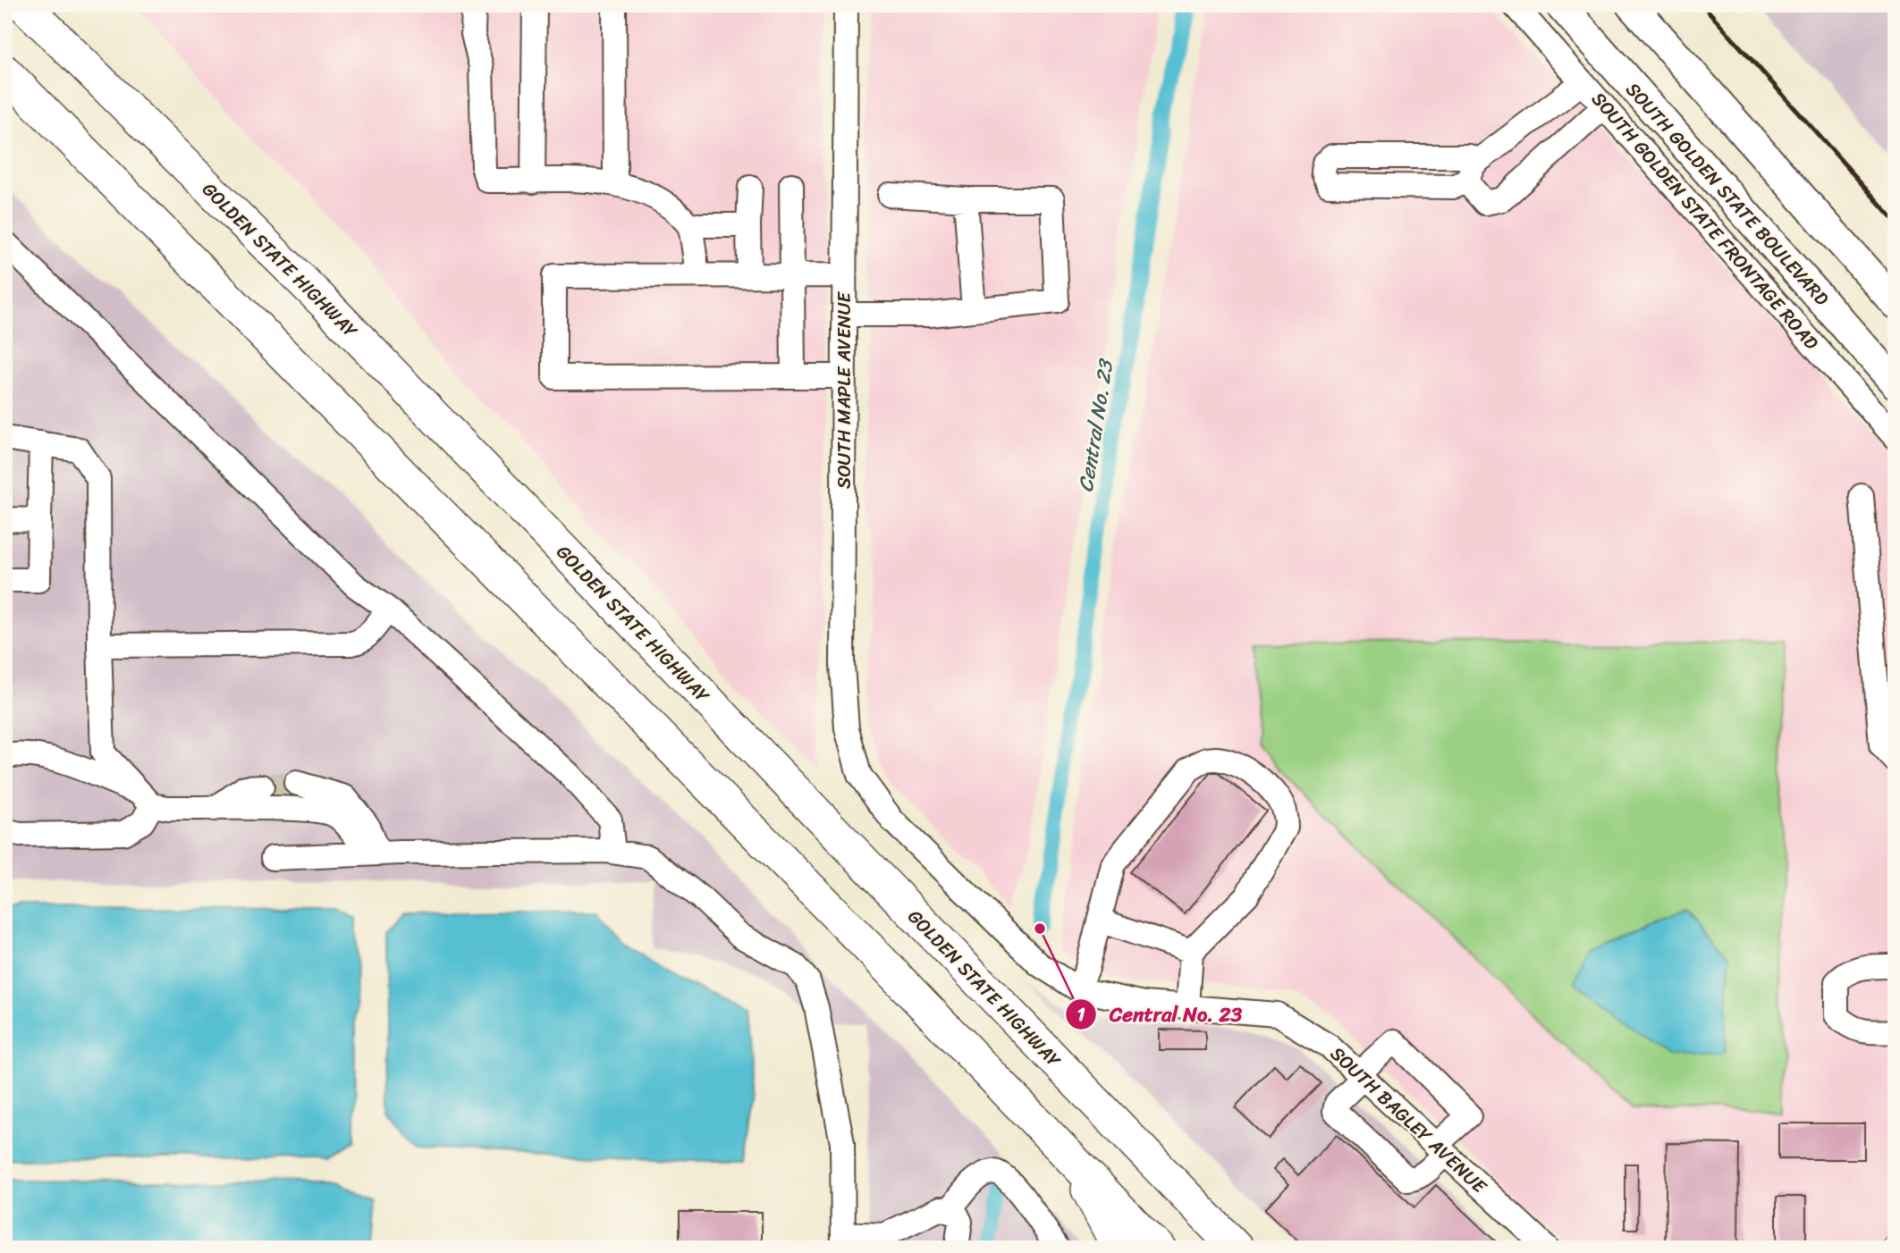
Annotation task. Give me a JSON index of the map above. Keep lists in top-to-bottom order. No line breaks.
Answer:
{"streets":{"highway":["GOLDEN STATE HIGHWAY"],"main road":["SOUTH GOLDEN STATE BOULEVARD"],"street":["SOUTH GOLDEN STATE FRONTAGE ROAD","SOUTH MAPLE AVENUE","SOUTH BAGLEY AVENUE"]},"crossings":[["SOUTH MAPLE AVENUE","SOUTH BAGLEY AVENUE"]],"water":["Central No. 23"],"places":["Central No. 23"]}
